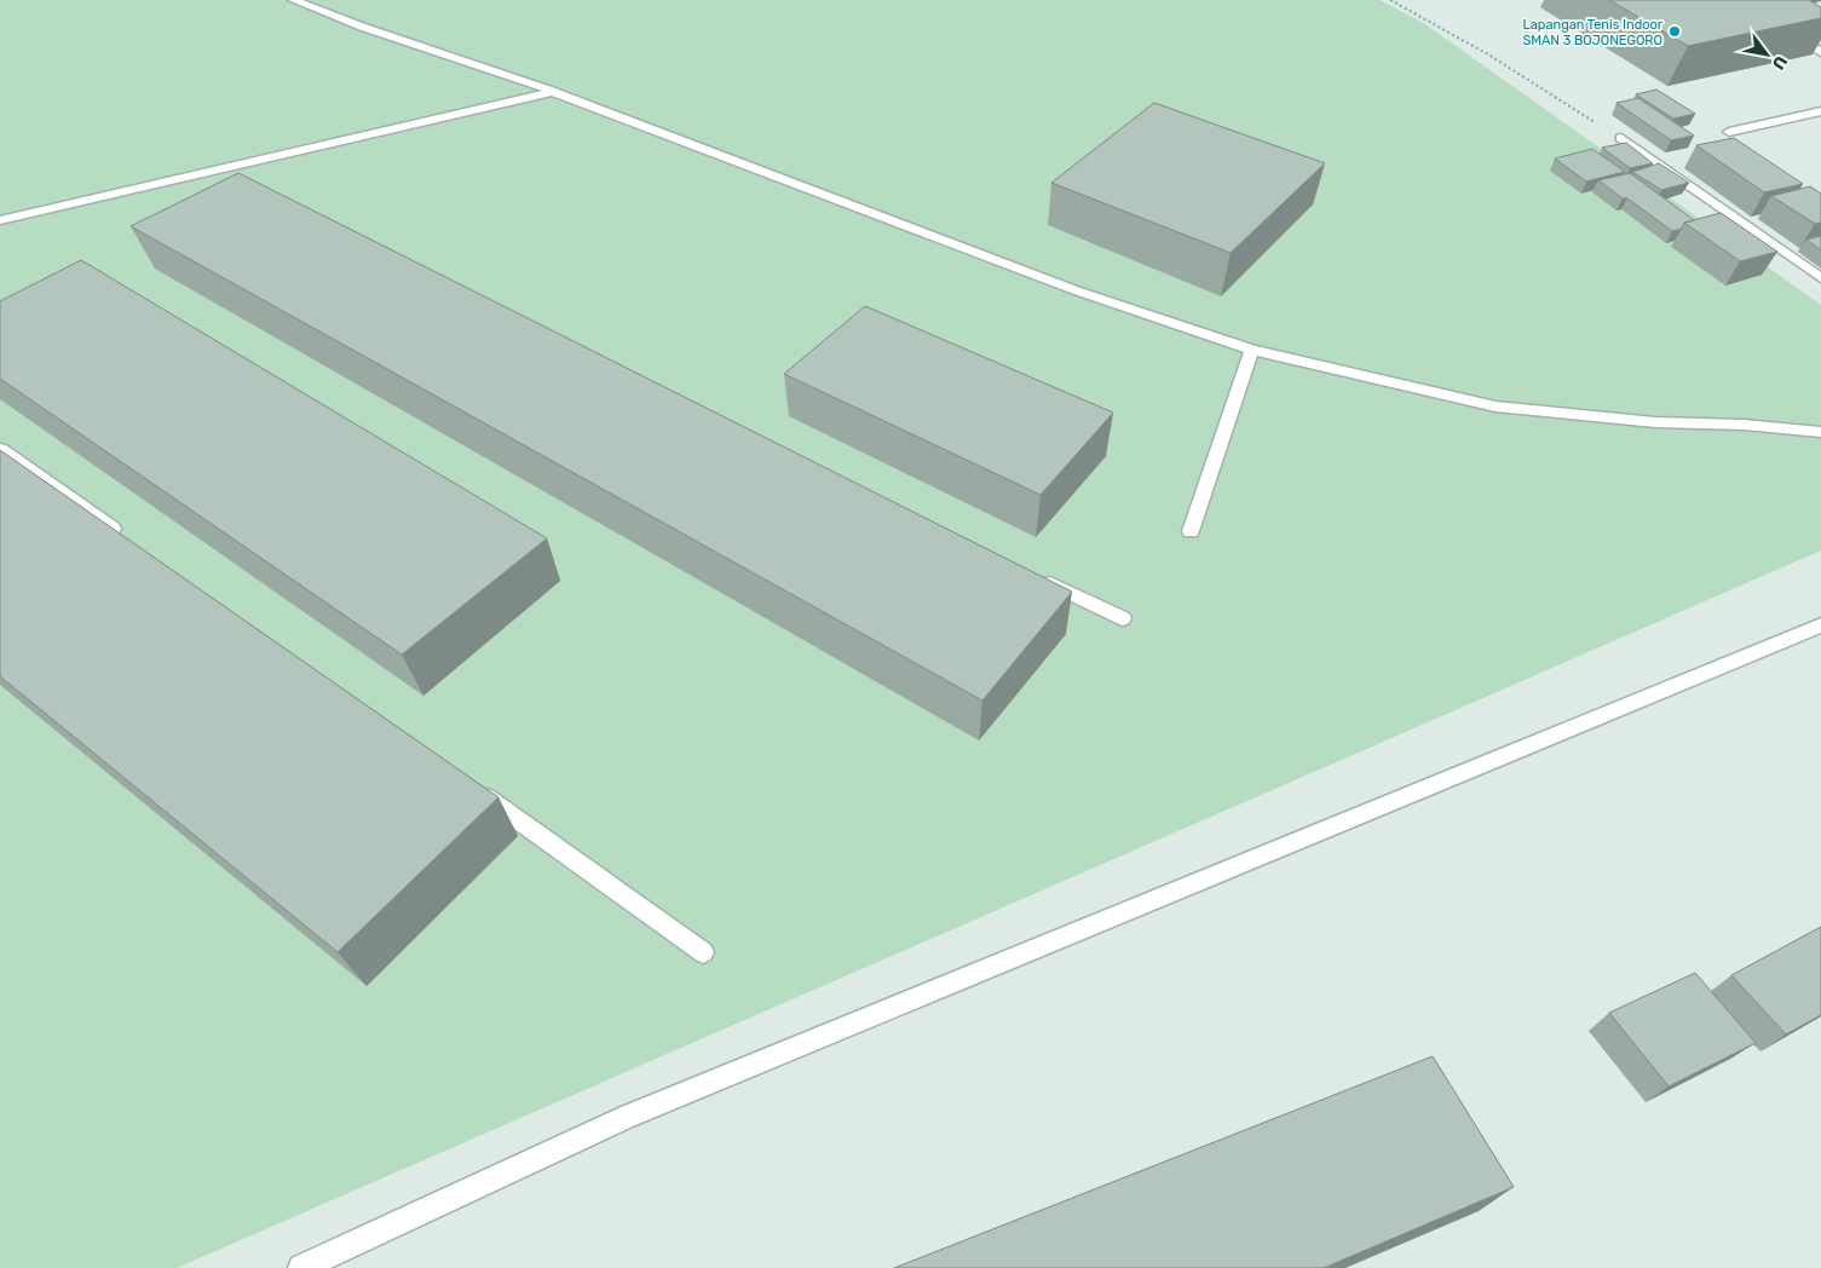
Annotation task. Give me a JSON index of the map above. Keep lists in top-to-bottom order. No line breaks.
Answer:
{"places":["Lapangan Tenis Indoor SMAN 3 BOJONEGORO"],"north":"bottom right"}
